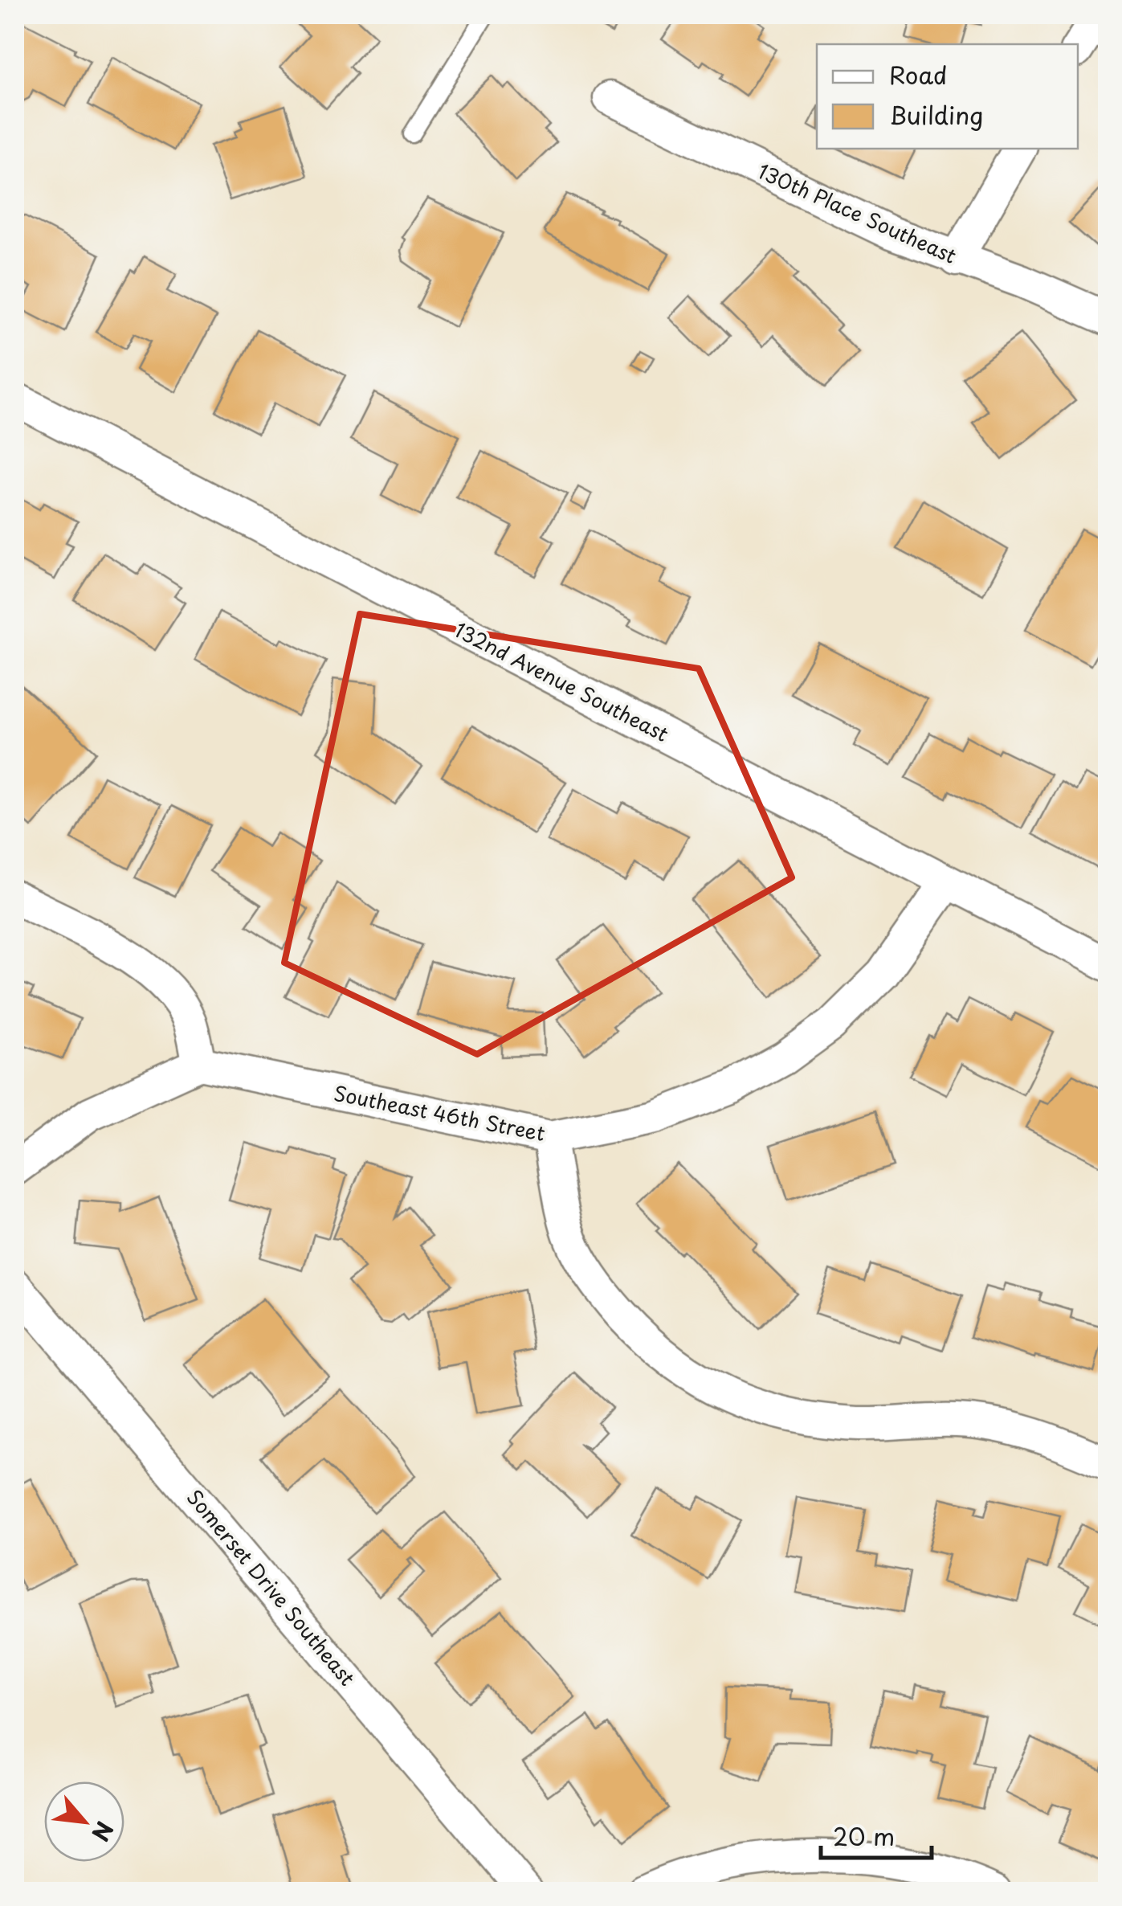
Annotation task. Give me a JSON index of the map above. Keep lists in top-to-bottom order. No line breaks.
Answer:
{"streets":{"street":["130th Place Southeast","132nd Avenue Southeast","Southeast 46th Street","Somerset Drive Southeast"]},"crossings":[["132nd Avenue Southeast","Southeast 46th Street"]],"legend":["Road","Building"],"scale_bar":"20 m","north":"bottom right"}
